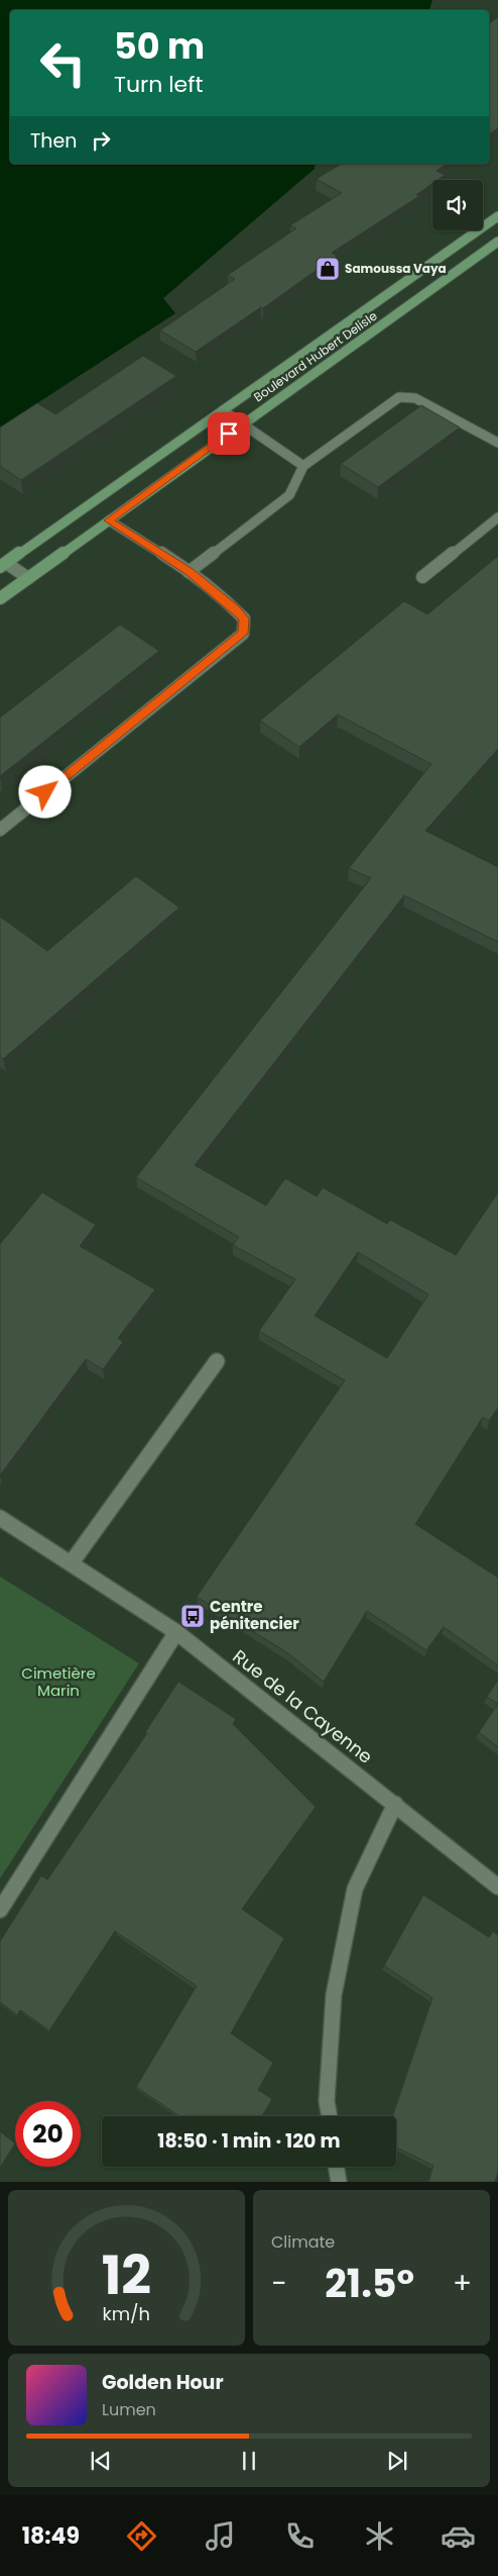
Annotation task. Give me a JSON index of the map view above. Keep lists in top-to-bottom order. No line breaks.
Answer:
{"streets":{"main road":["Boulevard Hubert Delisle"],"street":["Rue de la Cayenne"]},"parks":["Cimetière Marin"],"places":{"shop":["Samoussa Vaya"],"bus stop":["Centre pénitencier"]},"page":{"turn":["50 m","Turn left"],"then":"Then","limit":"20","trip":"18:50 · 1 min · 120 m","tile":"Climate","heat":["−","21.5°","+"],"song":["Golden Hour","Lumen"],"tabs":"18:49","gauge":["12","km/h"]}}
